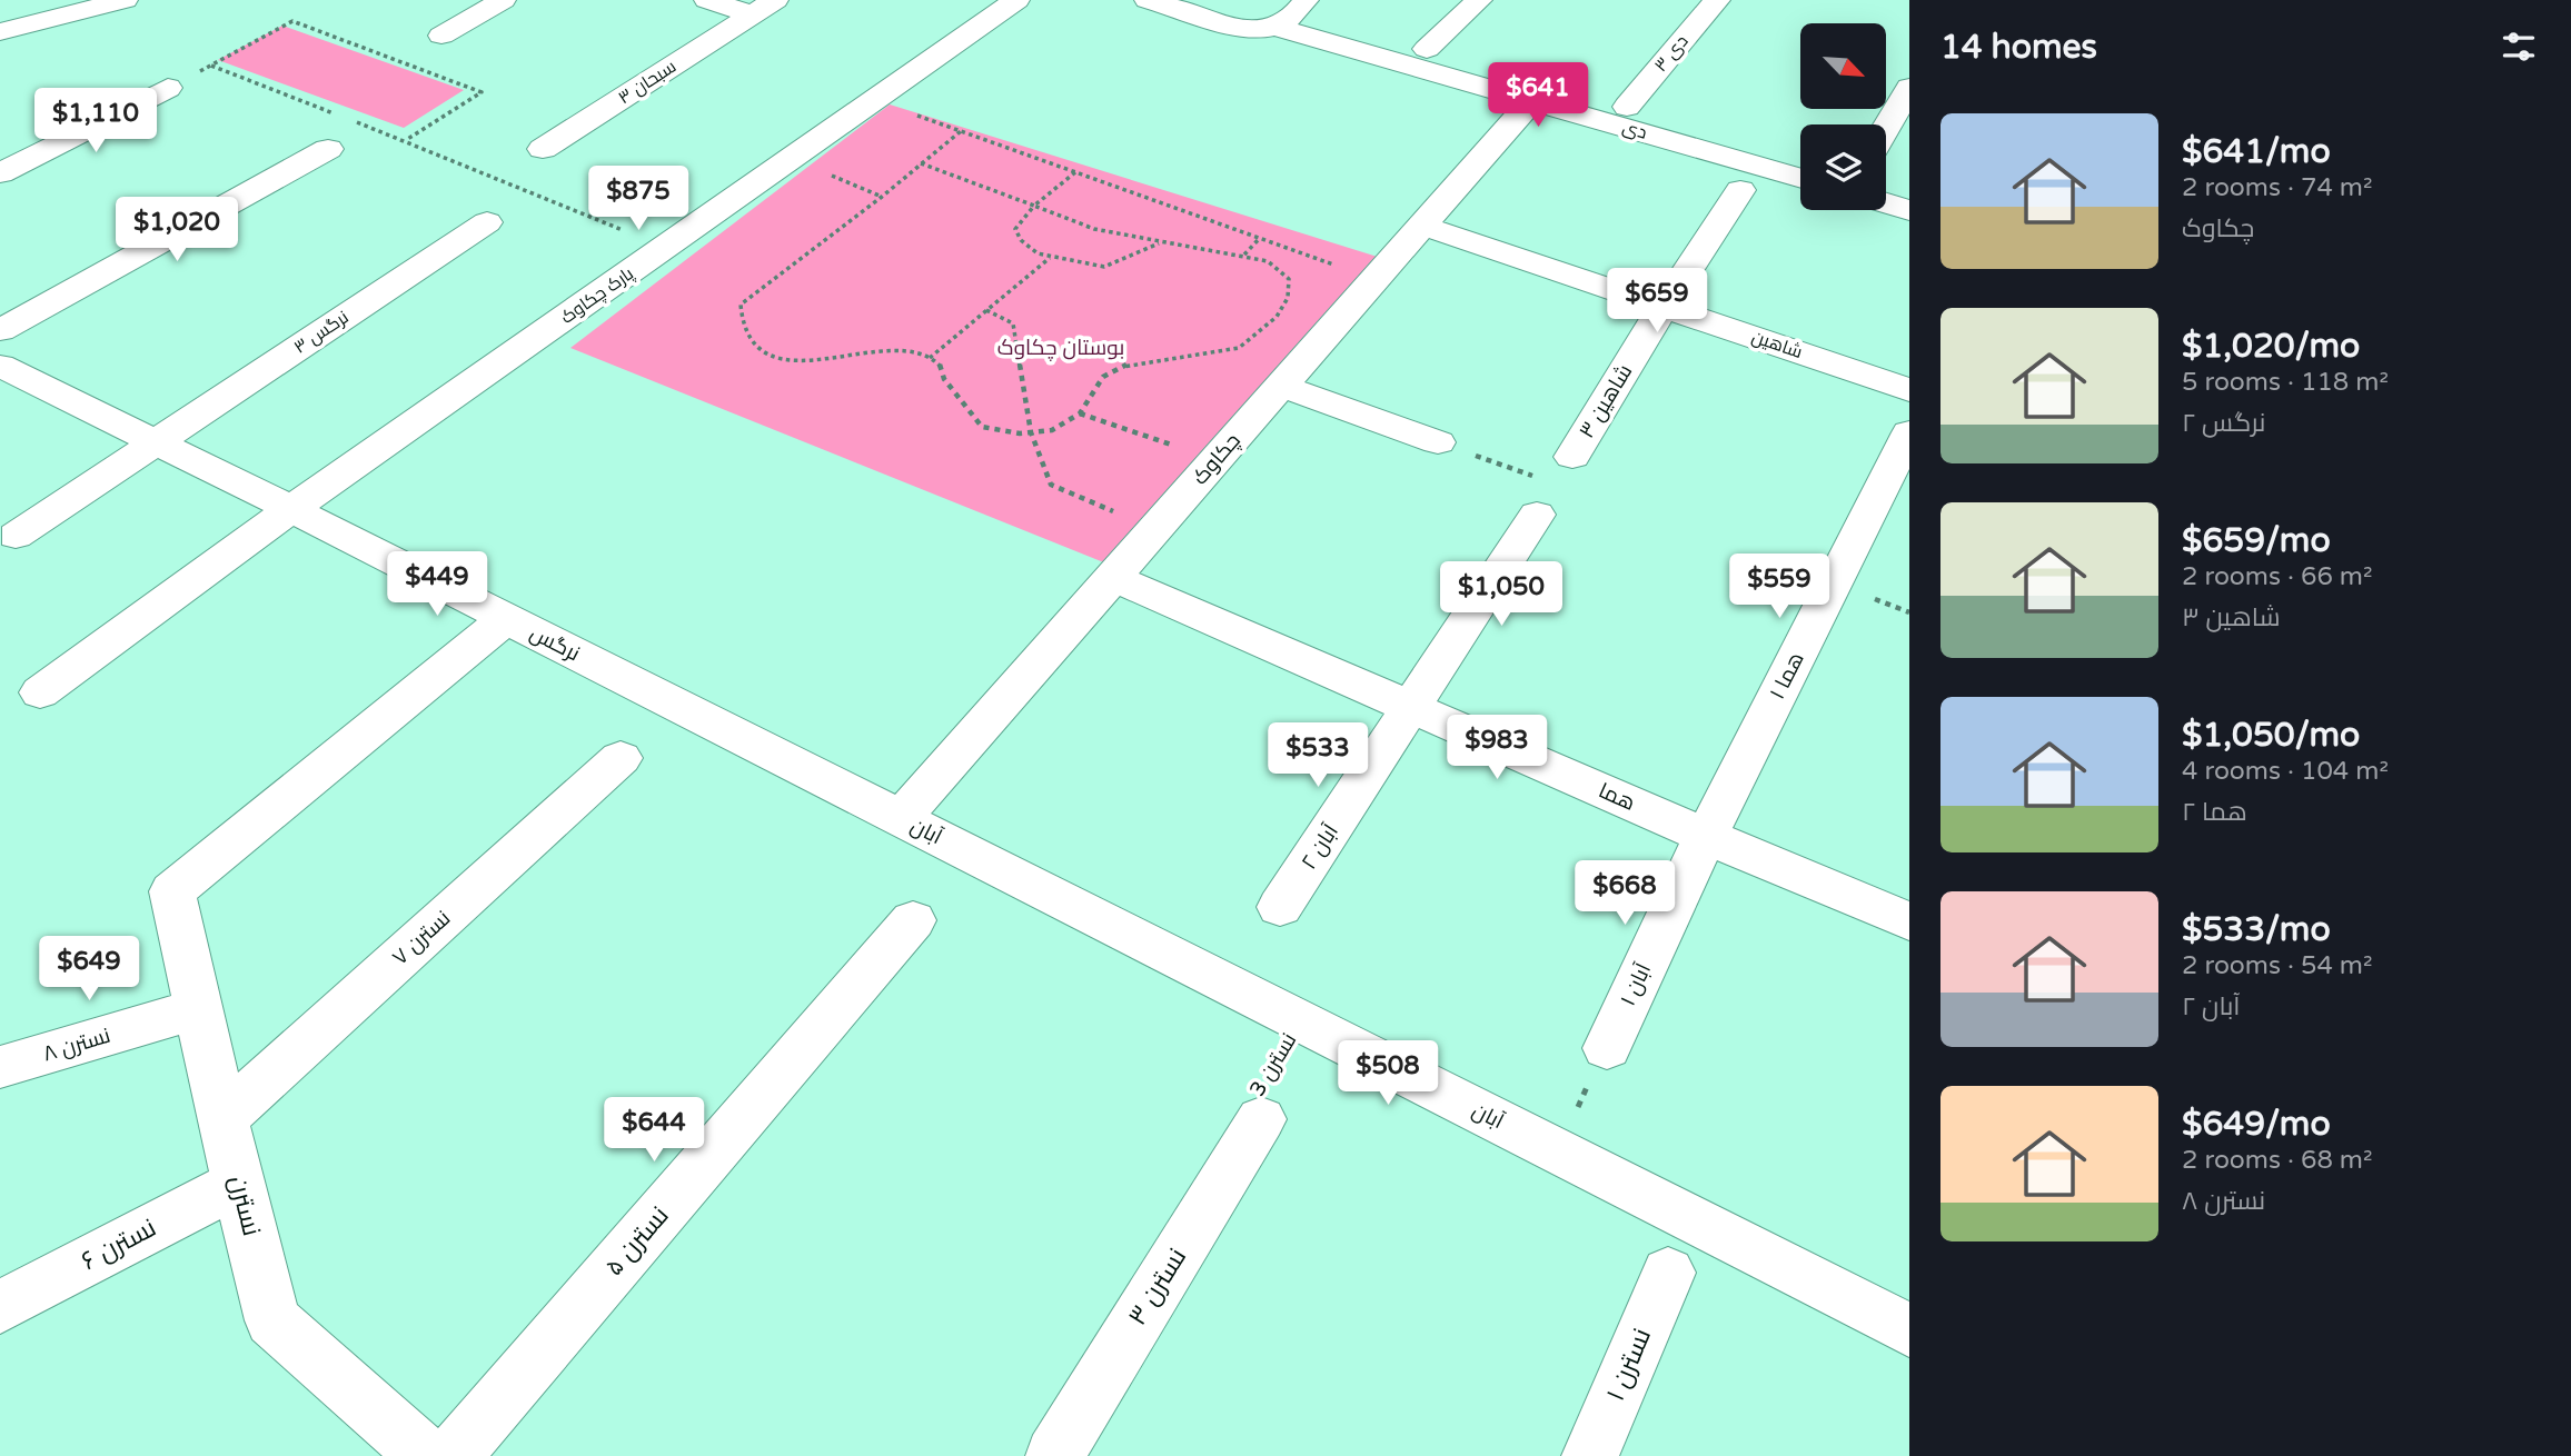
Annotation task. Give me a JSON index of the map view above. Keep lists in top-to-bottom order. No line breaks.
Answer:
{"streets":{"street":["دی ۳","سبحان ۳","دی","پارک چکاوک","نرگس ۳","شاهین","شاهین ۳","چکاوک","نرگس","هما ۱","هما","آبان","آبان ۲","نسترن ۷","آبان ۱","نسترن ۸","نسترن","نسترن ۵","نسترن ۶","نسترن ۳","نسترن ۱"]},"crossings":[["دی","چکاوک"],["پارک چکاوک","نرگس"],["نرگس ۳","نرگس"],["شاهین","شاهین ۳"],["شاهین","چکاوک"],["چکاوک","نرگس"],["چکاوک","هما"],["چکاوک","آبان"],["نرگس","آبان"],["نرگس","نسترن"],["هما ۱","هما"],["هما ۱","آبان ۱"],["هما","آبان ۲"],["هما","آبان ۱"],["نسترن ۷","نسترن"],["نسترن ۸","نسترن"],["نسترن","نسترن ۶"]],"parks":["بوستان چکاوک"],"north":"bottom right","page":{"heading":"14 homes","price":["$641","$1,110","$875","$1,020","$659","$449","$559","$1,050","$983","$533","$668","$649","$508","$644"],"list":[{"name":"$641/mo","note":"2 rooms · 74 m² · چکاوک"},{"name":"$1,020/mo","note":"5 rooms · 118 m² · نرگس ۲"},{"name":"$659/mo","note":"2 rooms · 66 m² · شاهین ۳"},{"name":"$1,050/mo","note":"4 rooms · 104 m² · هما ۲"},{"name":"$533/mo","note":"2 rooms · 54 m² · آبان ۲"},{"name":"$649/mo","note":"2 rooms · 68 m² · نسترن ۸"}]}}
